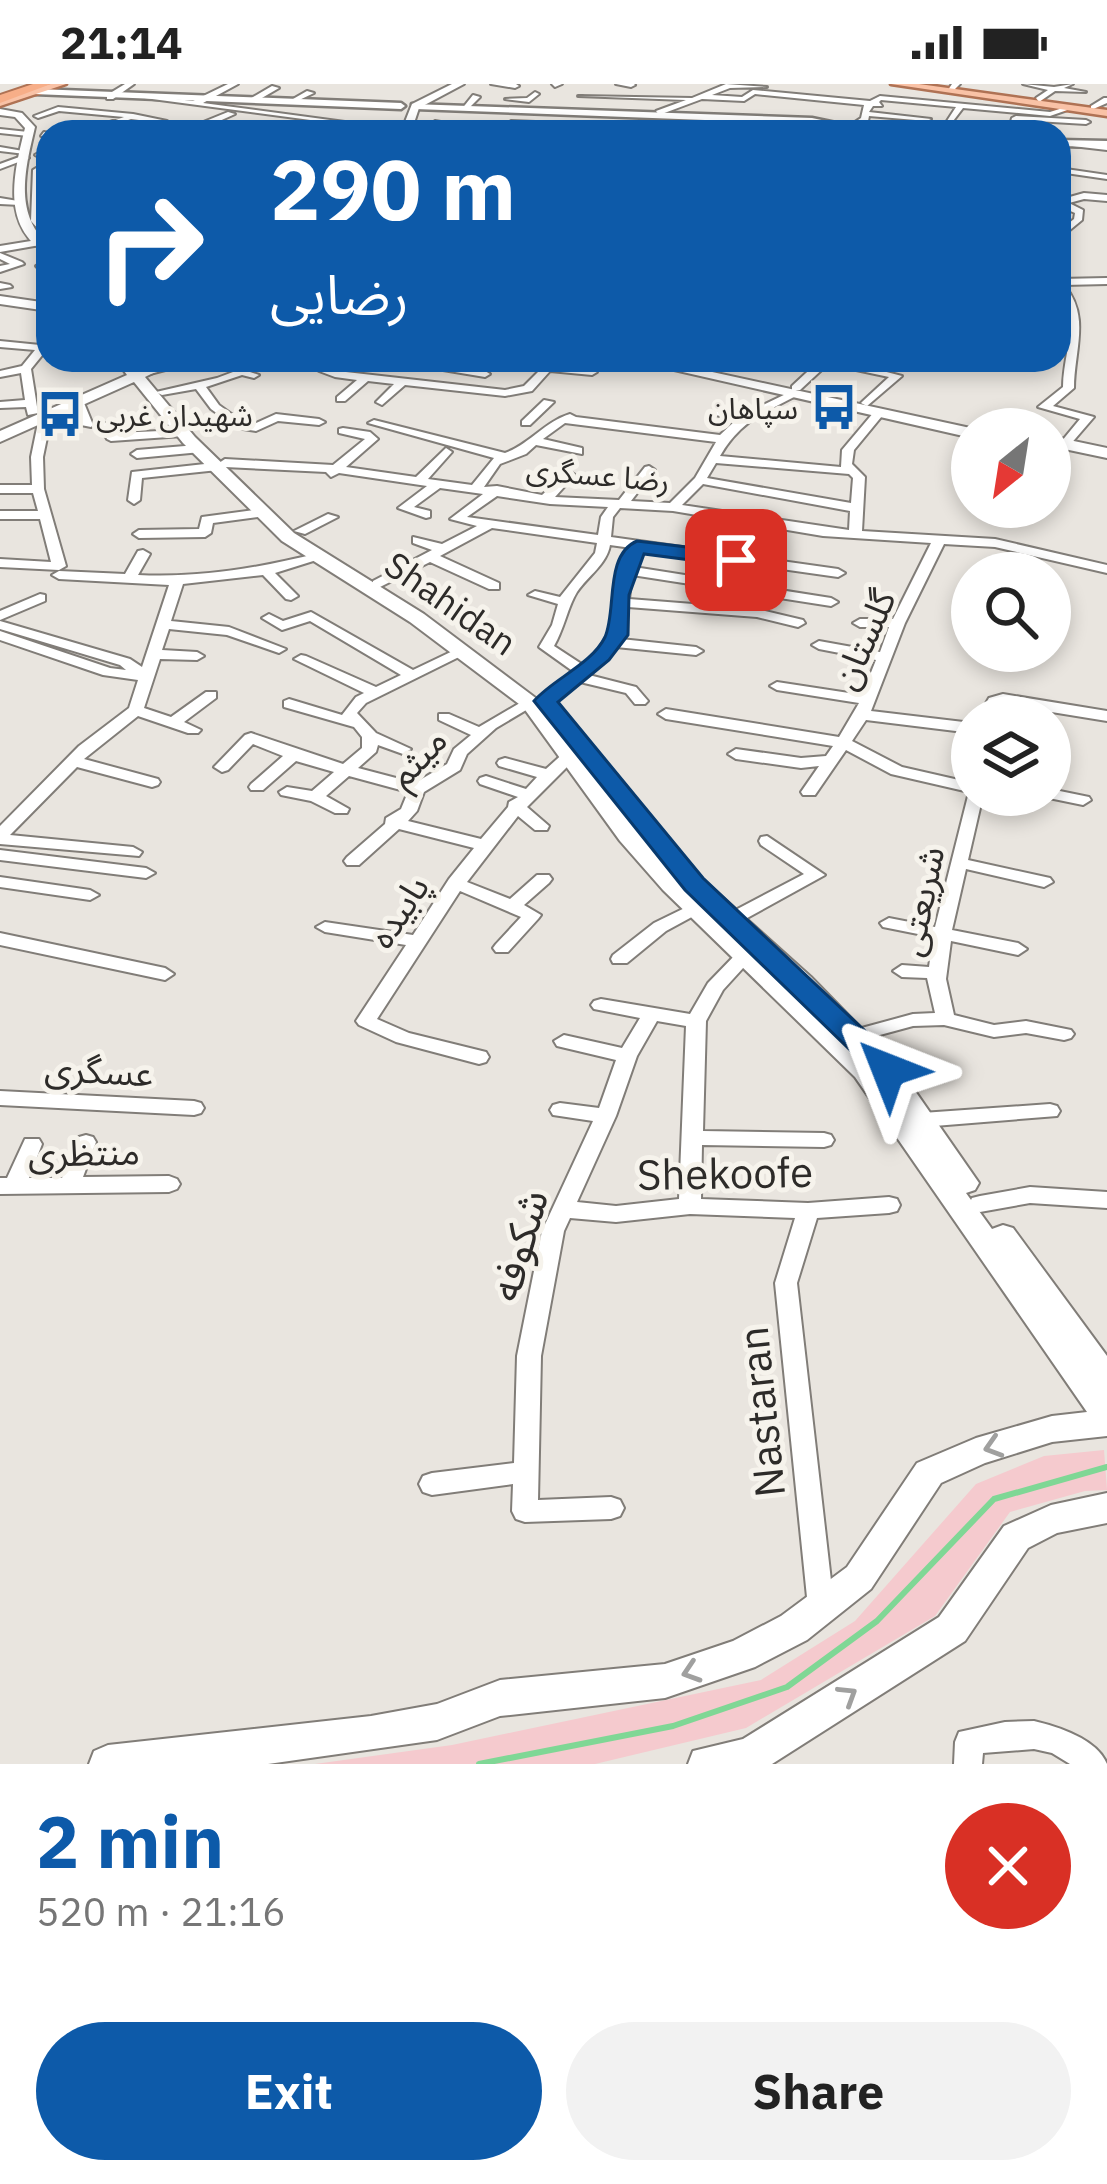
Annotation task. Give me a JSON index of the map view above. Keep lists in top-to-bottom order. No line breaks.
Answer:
{"streets":{"main road":["Shahidan"],"street":["رضا عسگری","گلستان","میثم","شریعتی","پابیده","عسگری","منتظری","Shekoofe","شکوفه","Nastaran"]},"crossings":[["رضا عسگری","Shahidan"],["رضا عسگری","گلستان"],["Shahidan","میثم"],["Shahidan","پابیده"],["Shekoofe","شکوفه"],["Shekoofe","Nastaran"]],"places":{"bus stop":["سپاهان","شهیدان غربی"]},"north":"bottom left","page":{"status":"21:14","turn":["290 m","رضایی"],"heading":["2 min","520 m · 21:16"],"buttons":["Exit","Share"]}}
